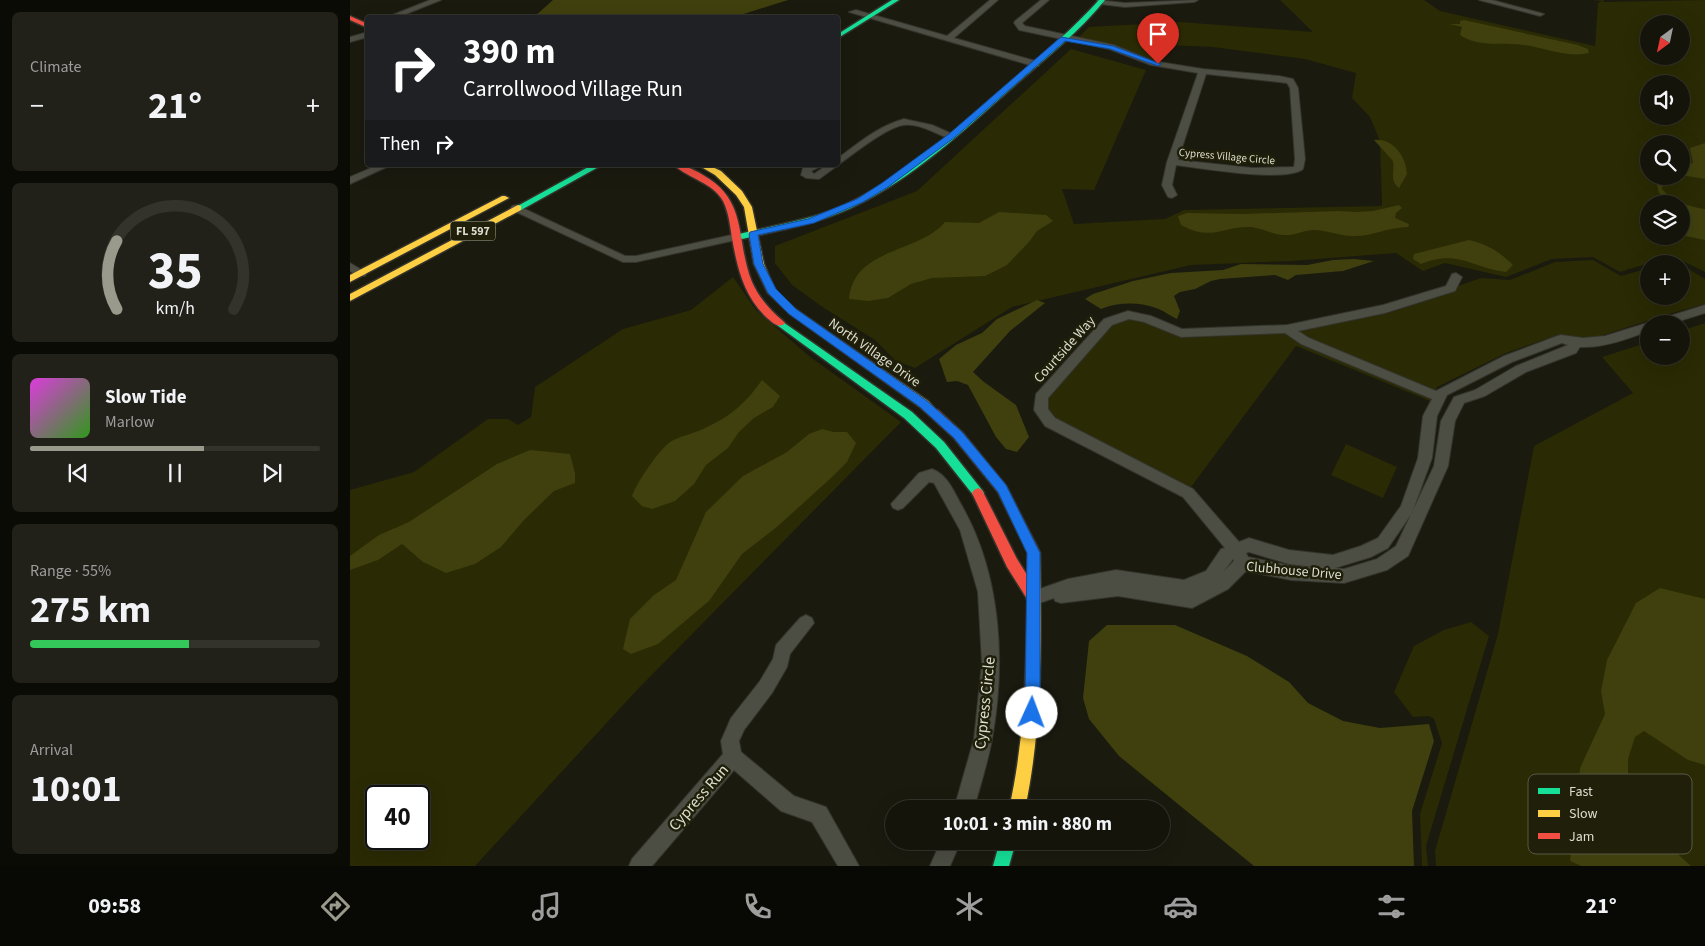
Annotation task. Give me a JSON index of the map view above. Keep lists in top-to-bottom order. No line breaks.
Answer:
{"streets":{"street":["Cypress Village Circle","FL 597","Courtside Way","North Village Drive","Clubhouse Drive","Cypress Circle","Cypress Run"]},"crossings":[["Courtside Way","Clubhouse Drive"],["North Village Drive","Clubhouse Drive"]],"legend":["Fast","Slow","Jam"],"north":"bottom left","page":{"tile":["Climate",["Range · 55%","275 km"],["Arrival","10:01"]],"map_buttons":["+","−"],"turn":["390 m","Carrollwood Village Run"],"heat":["−","21°","+"],"then":"Then","song":["Slow Tide","Marlow"],"limit":"40","trip":"10:01 · 3 min · 880 m","tabs":["09:58","21°"],"gauge":["35","km/h"]}}
